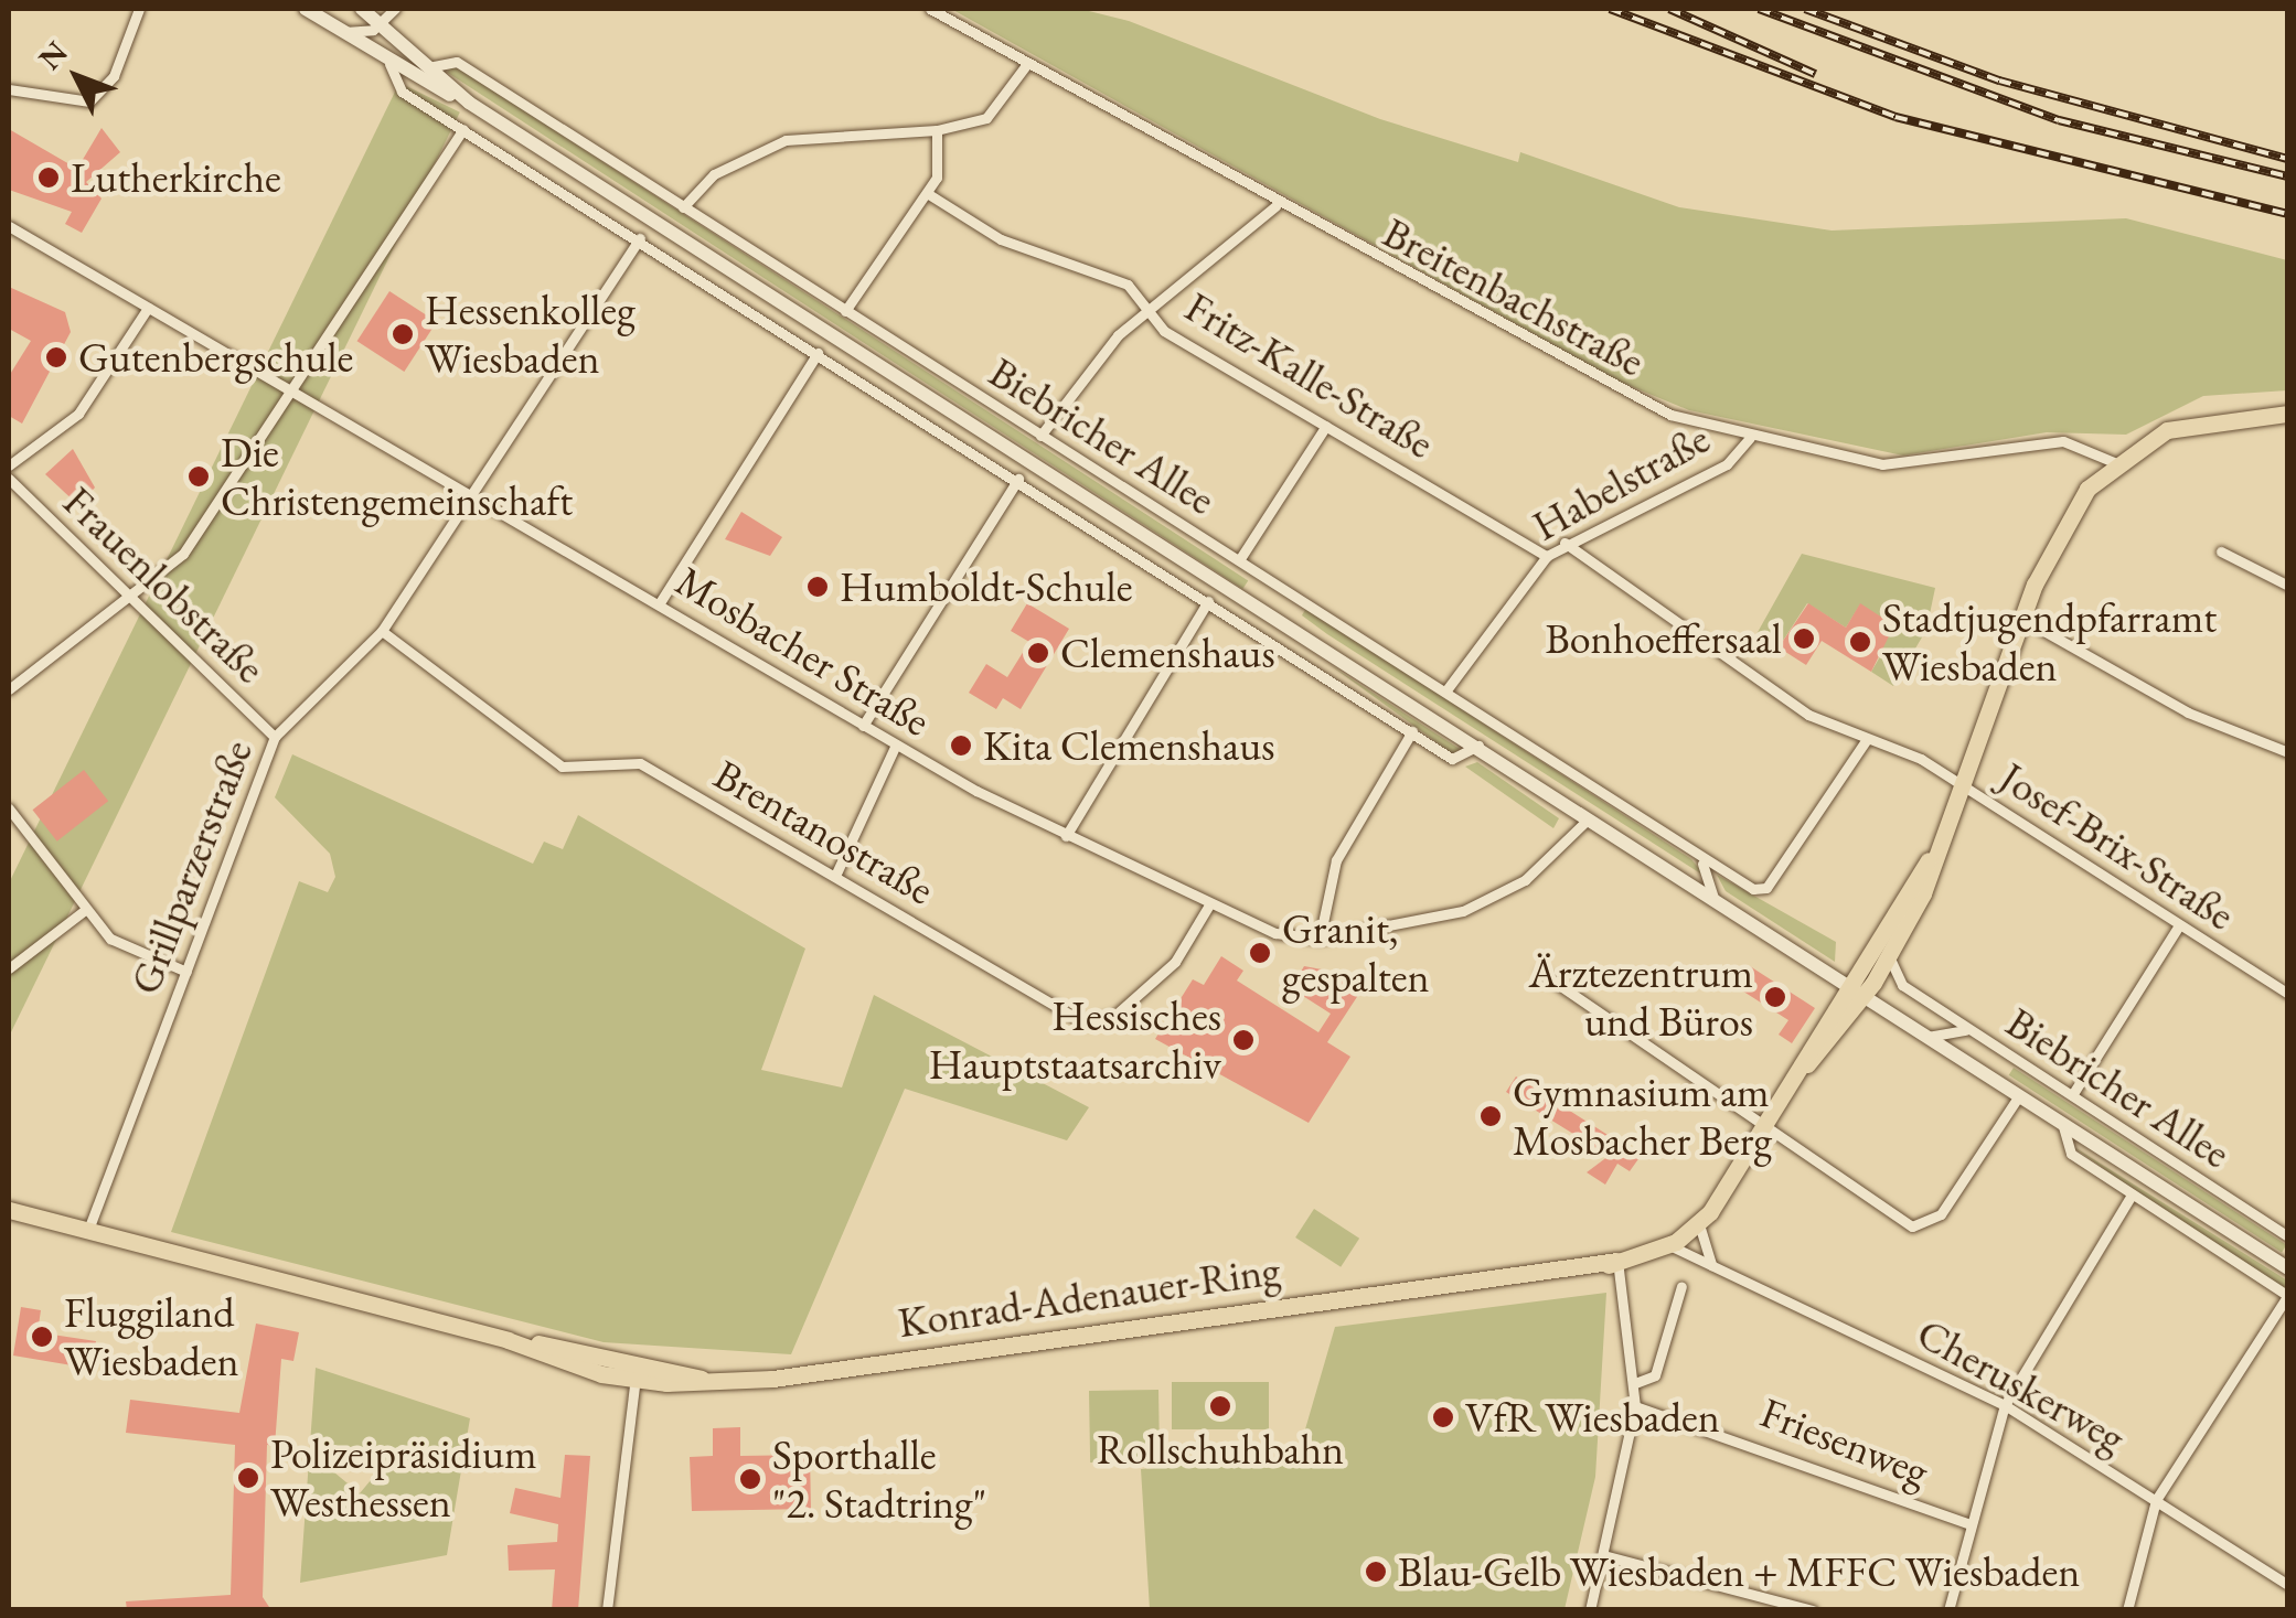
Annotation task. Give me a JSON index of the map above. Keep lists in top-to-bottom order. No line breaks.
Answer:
{"streets":{"main road":["Biebricher Allee","Konrad-Adenauer-Ring"],"street":["Breitenbachstraße","Fritz-Kalle-Straße","Habelstraße","Frauenlobstraße","Mosbacher Straße","Brentanostraße","Josef-Brix-Straße","Grillparzerstraße","Cheruskerweg","Friesenweg"]},"crossings":[["Breitenbachstraße","Habelstraße"],["Fritz-Kalle-Straße","Habelstraße"],["Biebricher Allee","Habelstraße"],["Biebricher Allee","Mosbacher Straße"],["Biebricher Allee","Grillparzerstraße"],["Biebricher Allee","Konrad-Adenauer-Ring"],["Frauenlobstraße","Grillparzerstraße"],["Mosbacher Straße","Brentanostraße"],["Mosbacher Straße","Grillparzerstraße"],["Brentanostraße","Grillparzerstraße"],["Grillparzerstraße","Konrad-Adenauer-Ring"],["Konrad-Adenauer-Ring","Cheruskerweg"]],"places":["Lutherkirche","Hessenkolleg Wiesbaden","Gutenbergschule","Die Christengemeinschaft","Humboldt-Schule","Bonhoeffersaal","Stadtjugendpfarramt Wiesbaden","Clemenshaus","Kita Clemenshaus","Granit, gespalten","Ärztezentrum und Büros","Hessisches Hauptstaatsarchiv","Gymnasium am Mosbacher Berg","Fluggiland Wiesbaden","Rollschuhbahn","VfR Wiesbaden","Polizeipräsidium Westhessen","Sporthalle \"2. Stadtring\"","Blau-Gelb Wiesbaden + MFFC Wiesbaden"],"north":"top left"}
